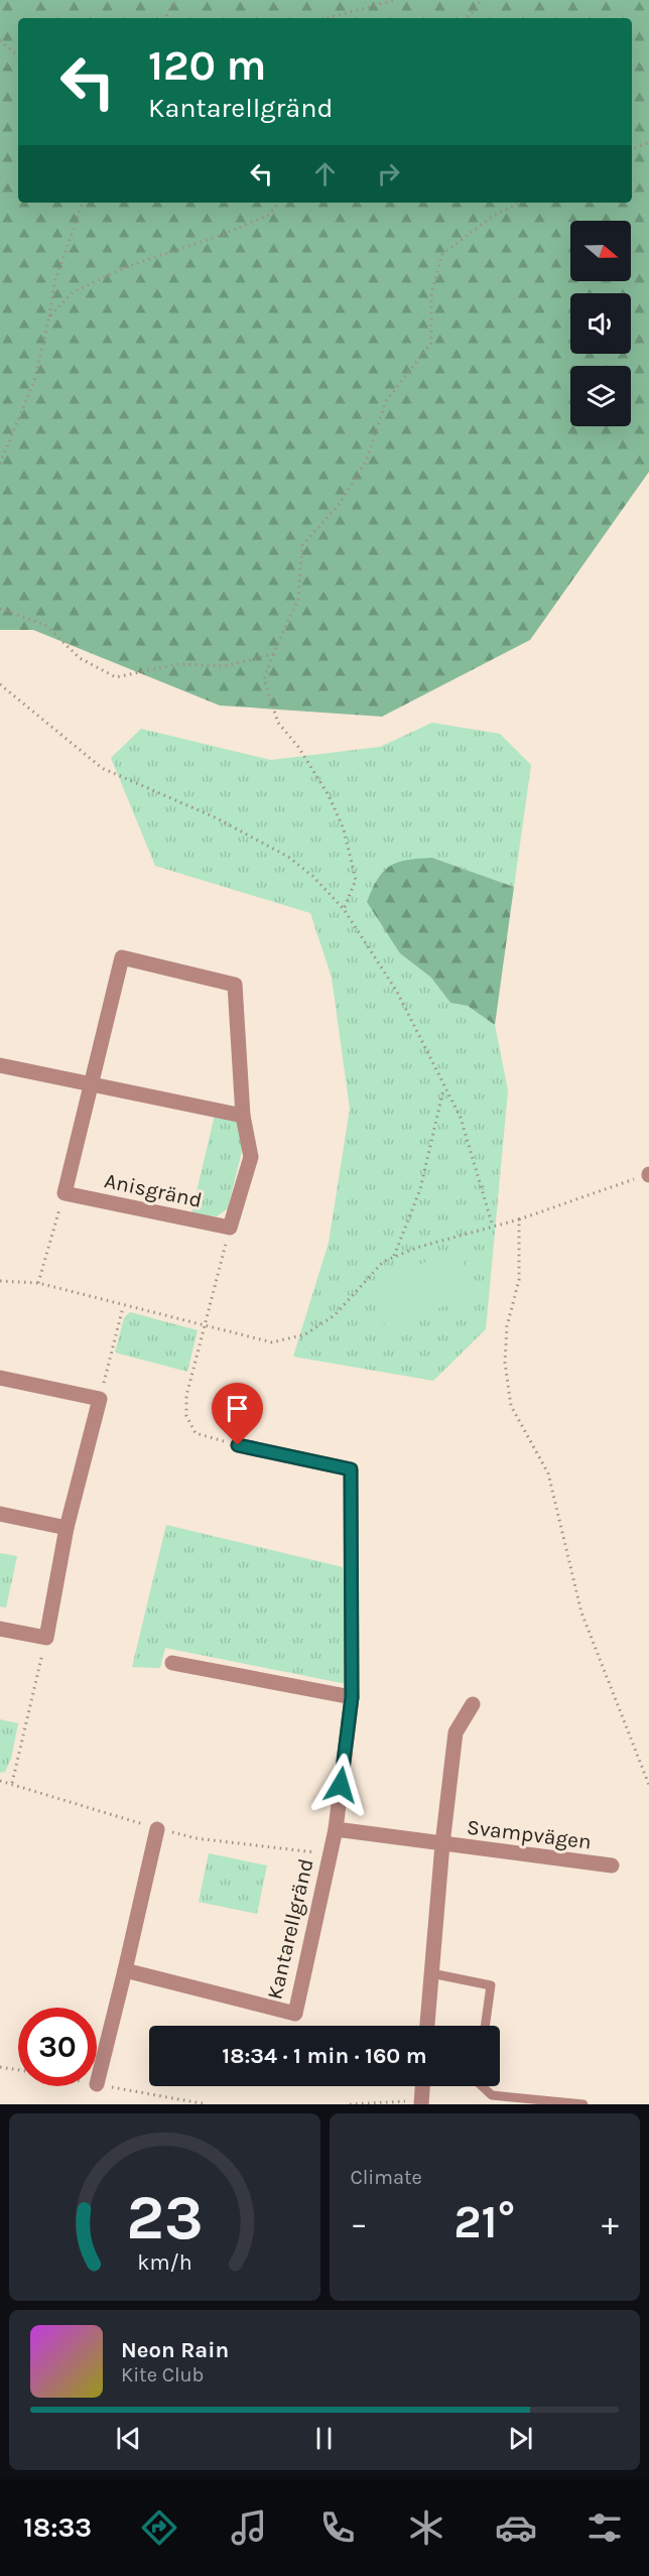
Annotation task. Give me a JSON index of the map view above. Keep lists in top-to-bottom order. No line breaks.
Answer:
{"streets":{"street":["Anisgränd","Svampvägen","Kantarellgränd"]},"north":"right","page":{"turn":["120 m","Kantarellgränd"],"limit":"30","trip":"18:34 · 1 min · 160 m","tile":"Climate","heat":["−","21°","+"],"song":["Neon Rain","Kite Club"],"tabs":"18:33","gauge":["23","km/h"]}}
